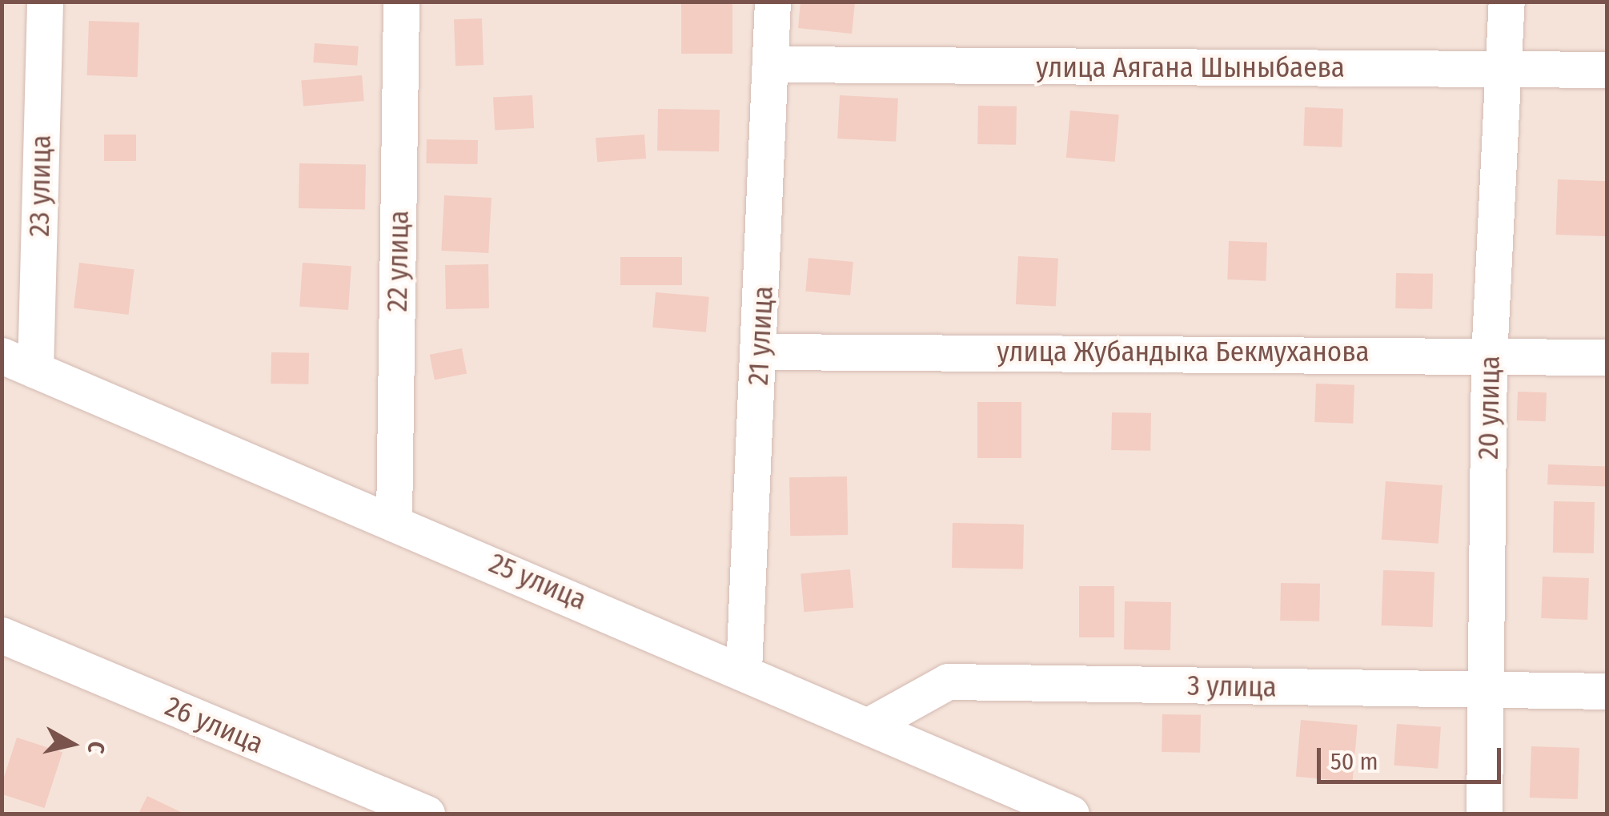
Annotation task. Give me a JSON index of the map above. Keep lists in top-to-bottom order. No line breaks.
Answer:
{"streets":{"street":["улица Аягана Шыныбаева","23 улица","22 улица","21 улица","улица Жубандыка Бекмуханова","20 улица","25 улица","3 улица","26 улица"]},"crossings":[["улица Аягана Шыныбаева","21 улица"],["улица Аягана Шыныбаева","20 улица"],["23 улица","25 улица"],["22 улица","25 улица"],["21 улица","улица Жубандыка Бекмуханова"],["21 улица","25 улица"],["улица Жубандыка Бекмуханова","20 улица"],["20 улица","3 улица"],["25 улица","3 улица"]],"scale_bar":"50 m","north":"right"}
